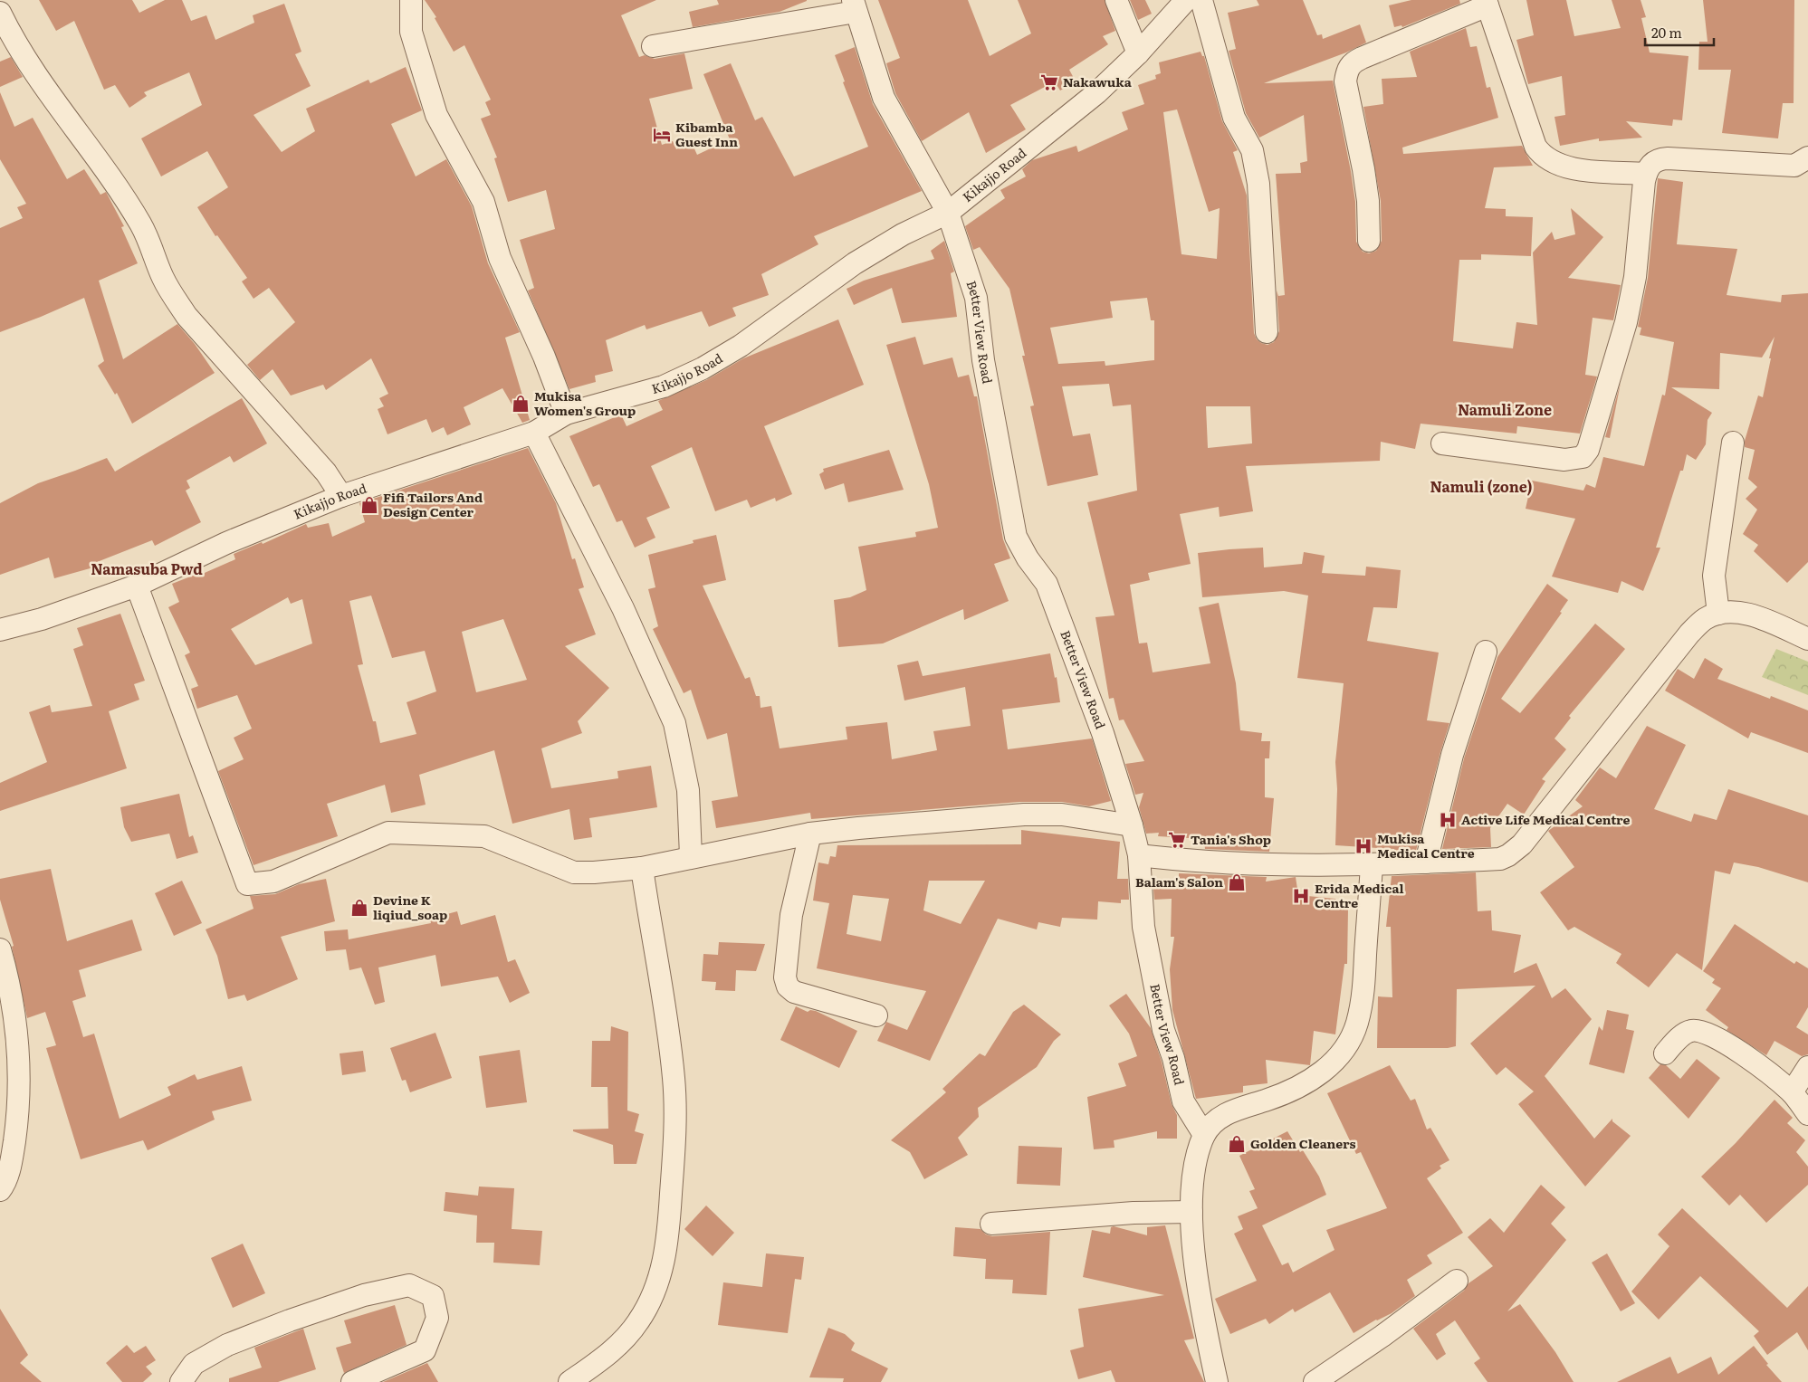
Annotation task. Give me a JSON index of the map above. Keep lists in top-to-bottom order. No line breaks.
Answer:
{"streets":{"street":["Kikajjo Road","Better View Road"]},"crossings":[["Kikajjo Road","Better View Road"]],"districts":["Namuli Zone","Namuli (zone)","Namasuba Pwd"],"places":{"supermarket":["Nakawuka","Tania's Shop"],"hotel":["Kibamba Guest Inn"],"shop":["Mukisa Women's Group","Fifi Tailors And Design Center","Balam's Salon","Devine K liqiud_soap","Golden Cleaners"],"hospital":["Active Life Medical Centre","Mukisa Medical Centre","Erida Medical Centre"]},"scale_bar":"20 m"}
